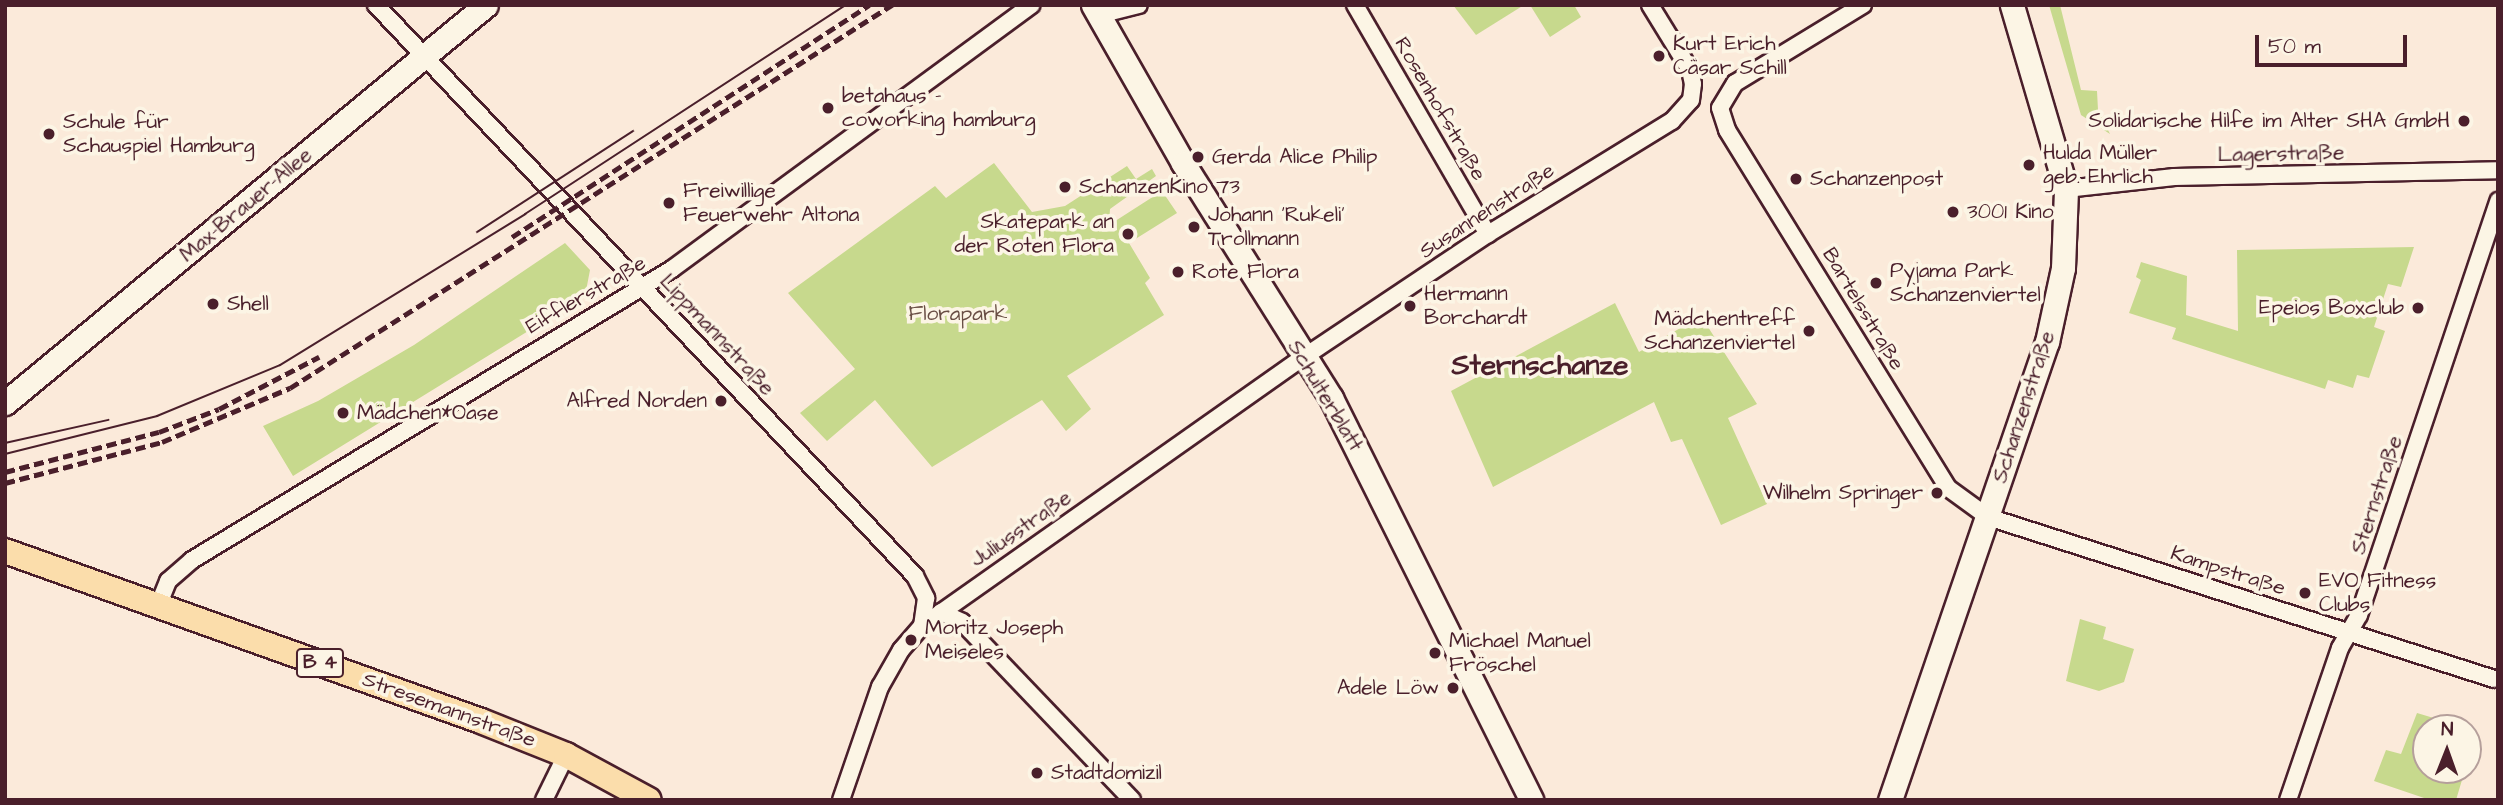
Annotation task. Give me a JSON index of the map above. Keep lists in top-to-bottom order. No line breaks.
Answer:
{"streets":{"main road":["B 4","Stresemannstraße"],"street":["Rosenhofstraße","Lagerstraße","Max-Brauer-Allee","Susannenstraße","Eifflerstraße","Bartelsstraße","Lippmannstraße","Schulterblatt","Schanzenstraße","Sternstraße","Juliusstraße","Kampstraße"]},"crossings":[["Rosenhofstraße","Susannenstraße"],["Lagerstraße","Schanzenstraße"],["Max-Brauer-Allee","Lippmannstraße"],["Susannenstraße","Schulterblatt"],["Susannenstraße","Juliusstraße"],["Eifflerstraße","Lippmannstraße"],["Eifflerstraße","Stresemannstraße"],["Bartelsstraße","Schanzenstraße"],["Bartelsstraße","Kampstraße"],["Lippmannstraße","Juliusstraße"],["Schulterblatt","Juliusstraße"],["Schanzenstraße","Kampstraße"],["Sternstraße","Kampstraße"]],"districts":["Sternschanze"],"parks":["Florapark"],"places":["Kurt Erich Cäsar Schill","betahaus - coworking hamburg","Solidarische Hilfe im Alter SHA GmbH","Schule für Schauspiel Hamburg","Gerda Alice Philip","Hulda Müller geb. Ehrlich","Schanzenpost","SchanzenKino 73","Freiwillige Feuerwehr Altona","3001 Kino","Johann 'Rukeli' Trollmann","Skatepark an der Roten Flora","Rote Flora","Pyjama Park Schanzenviertel","Shell","Hermann Borchardt","Epeios Boxclub","Mädchentreff Schanzenviertel","Alfred Norden","Mädchen*Oase","Wilhelm Springer","EVO Fitness Clubs","Moritz Joseph Meiseles","Michael Manuel Fröschel","Adele Löw","Stadtdomizil"],"scale_bar":"50 m","north":"top"}
